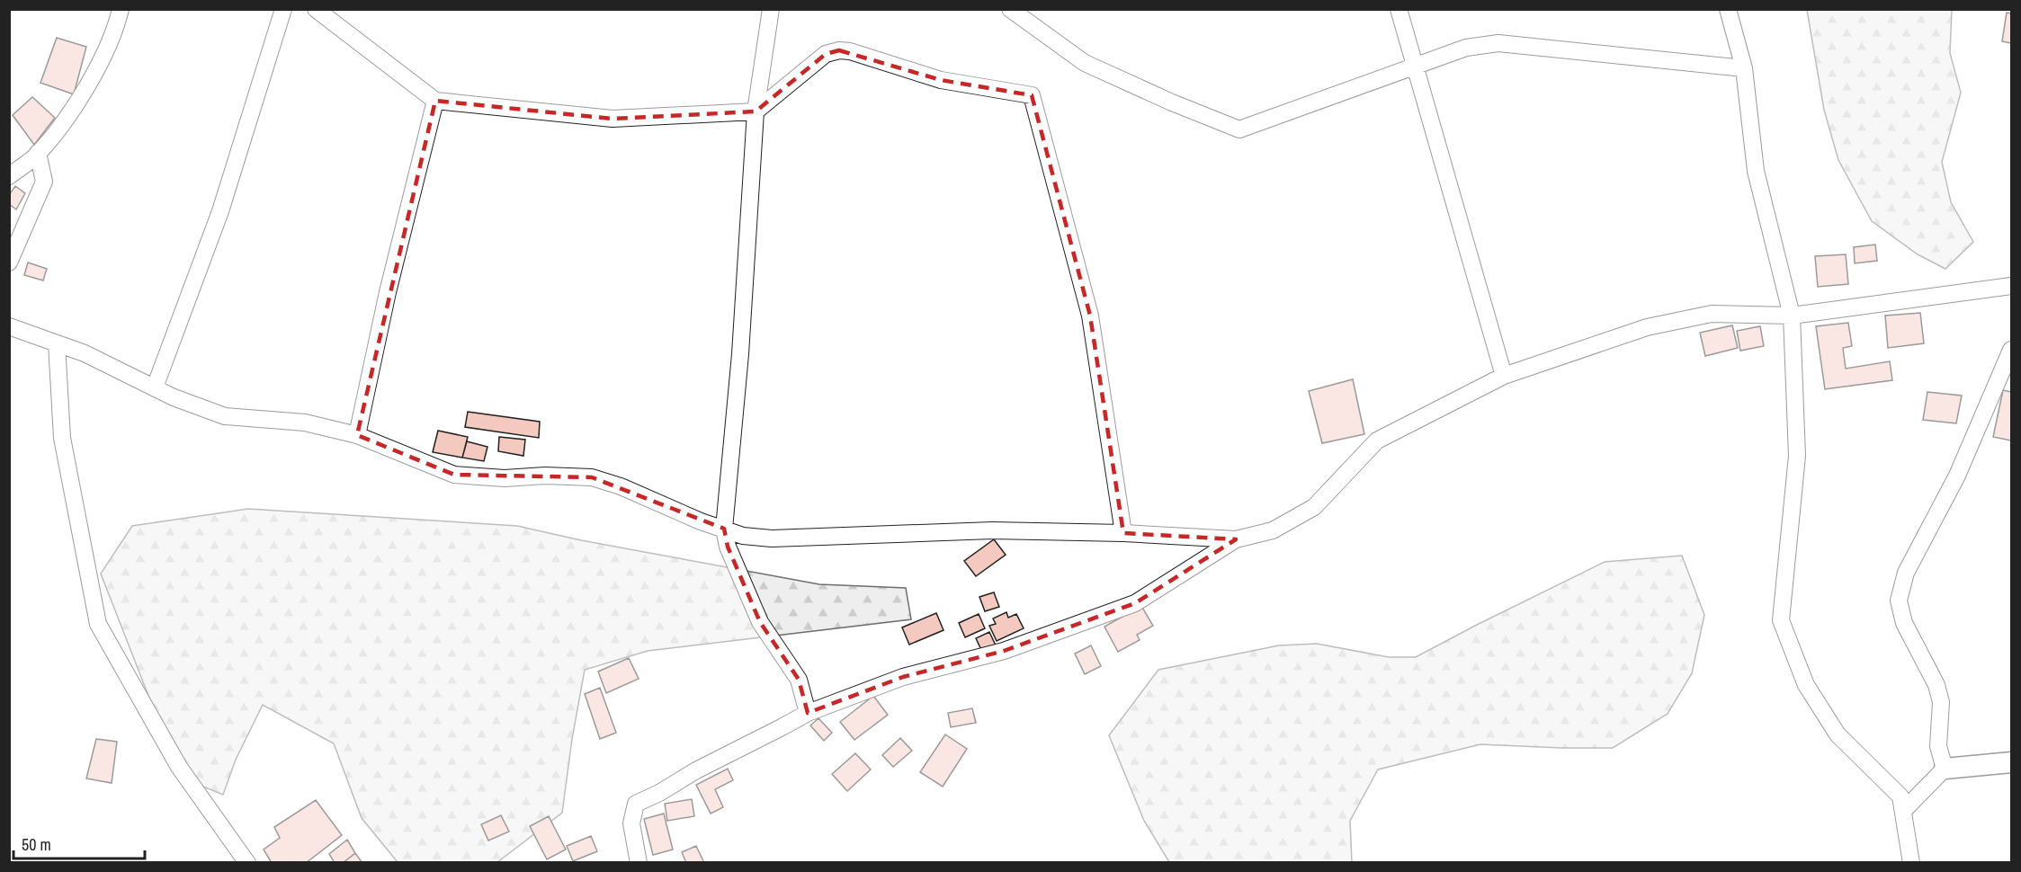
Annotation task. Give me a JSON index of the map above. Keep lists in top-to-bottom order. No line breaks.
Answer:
{"scale_bar":"50 m"}
